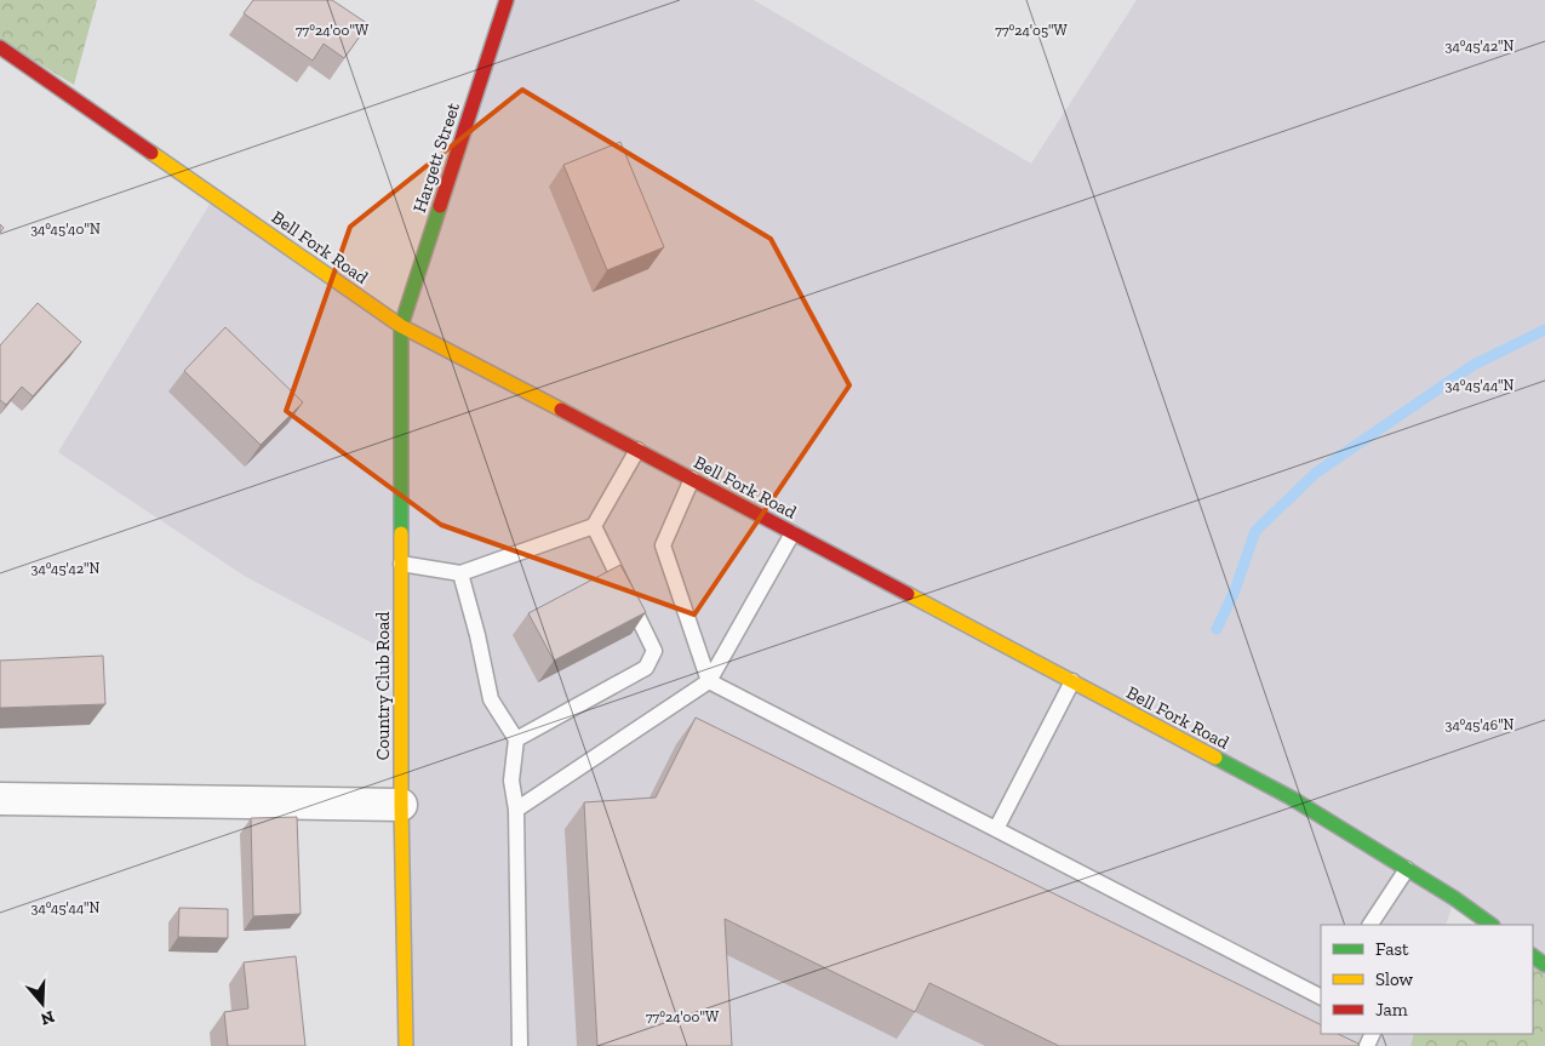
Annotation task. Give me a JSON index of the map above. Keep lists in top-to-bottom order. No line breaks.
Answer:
{"streets":{"main road":["Hargett Street","Bell Fork Road","Country Club Road"]},"crossings":[["Hargett Street","Bell Fork Road"],["Hargett Street","Country Club Road"],["Bell Fork Road","Country Club Road"]],"legend":["Fast","Slow","Jam"],"north":"bottom","coordinates":["77°24'00\"W","77°24'05\"W","34°45'42\"N","34°45'40\"N","34°45'44\"N","34°45'46\"N"]}
